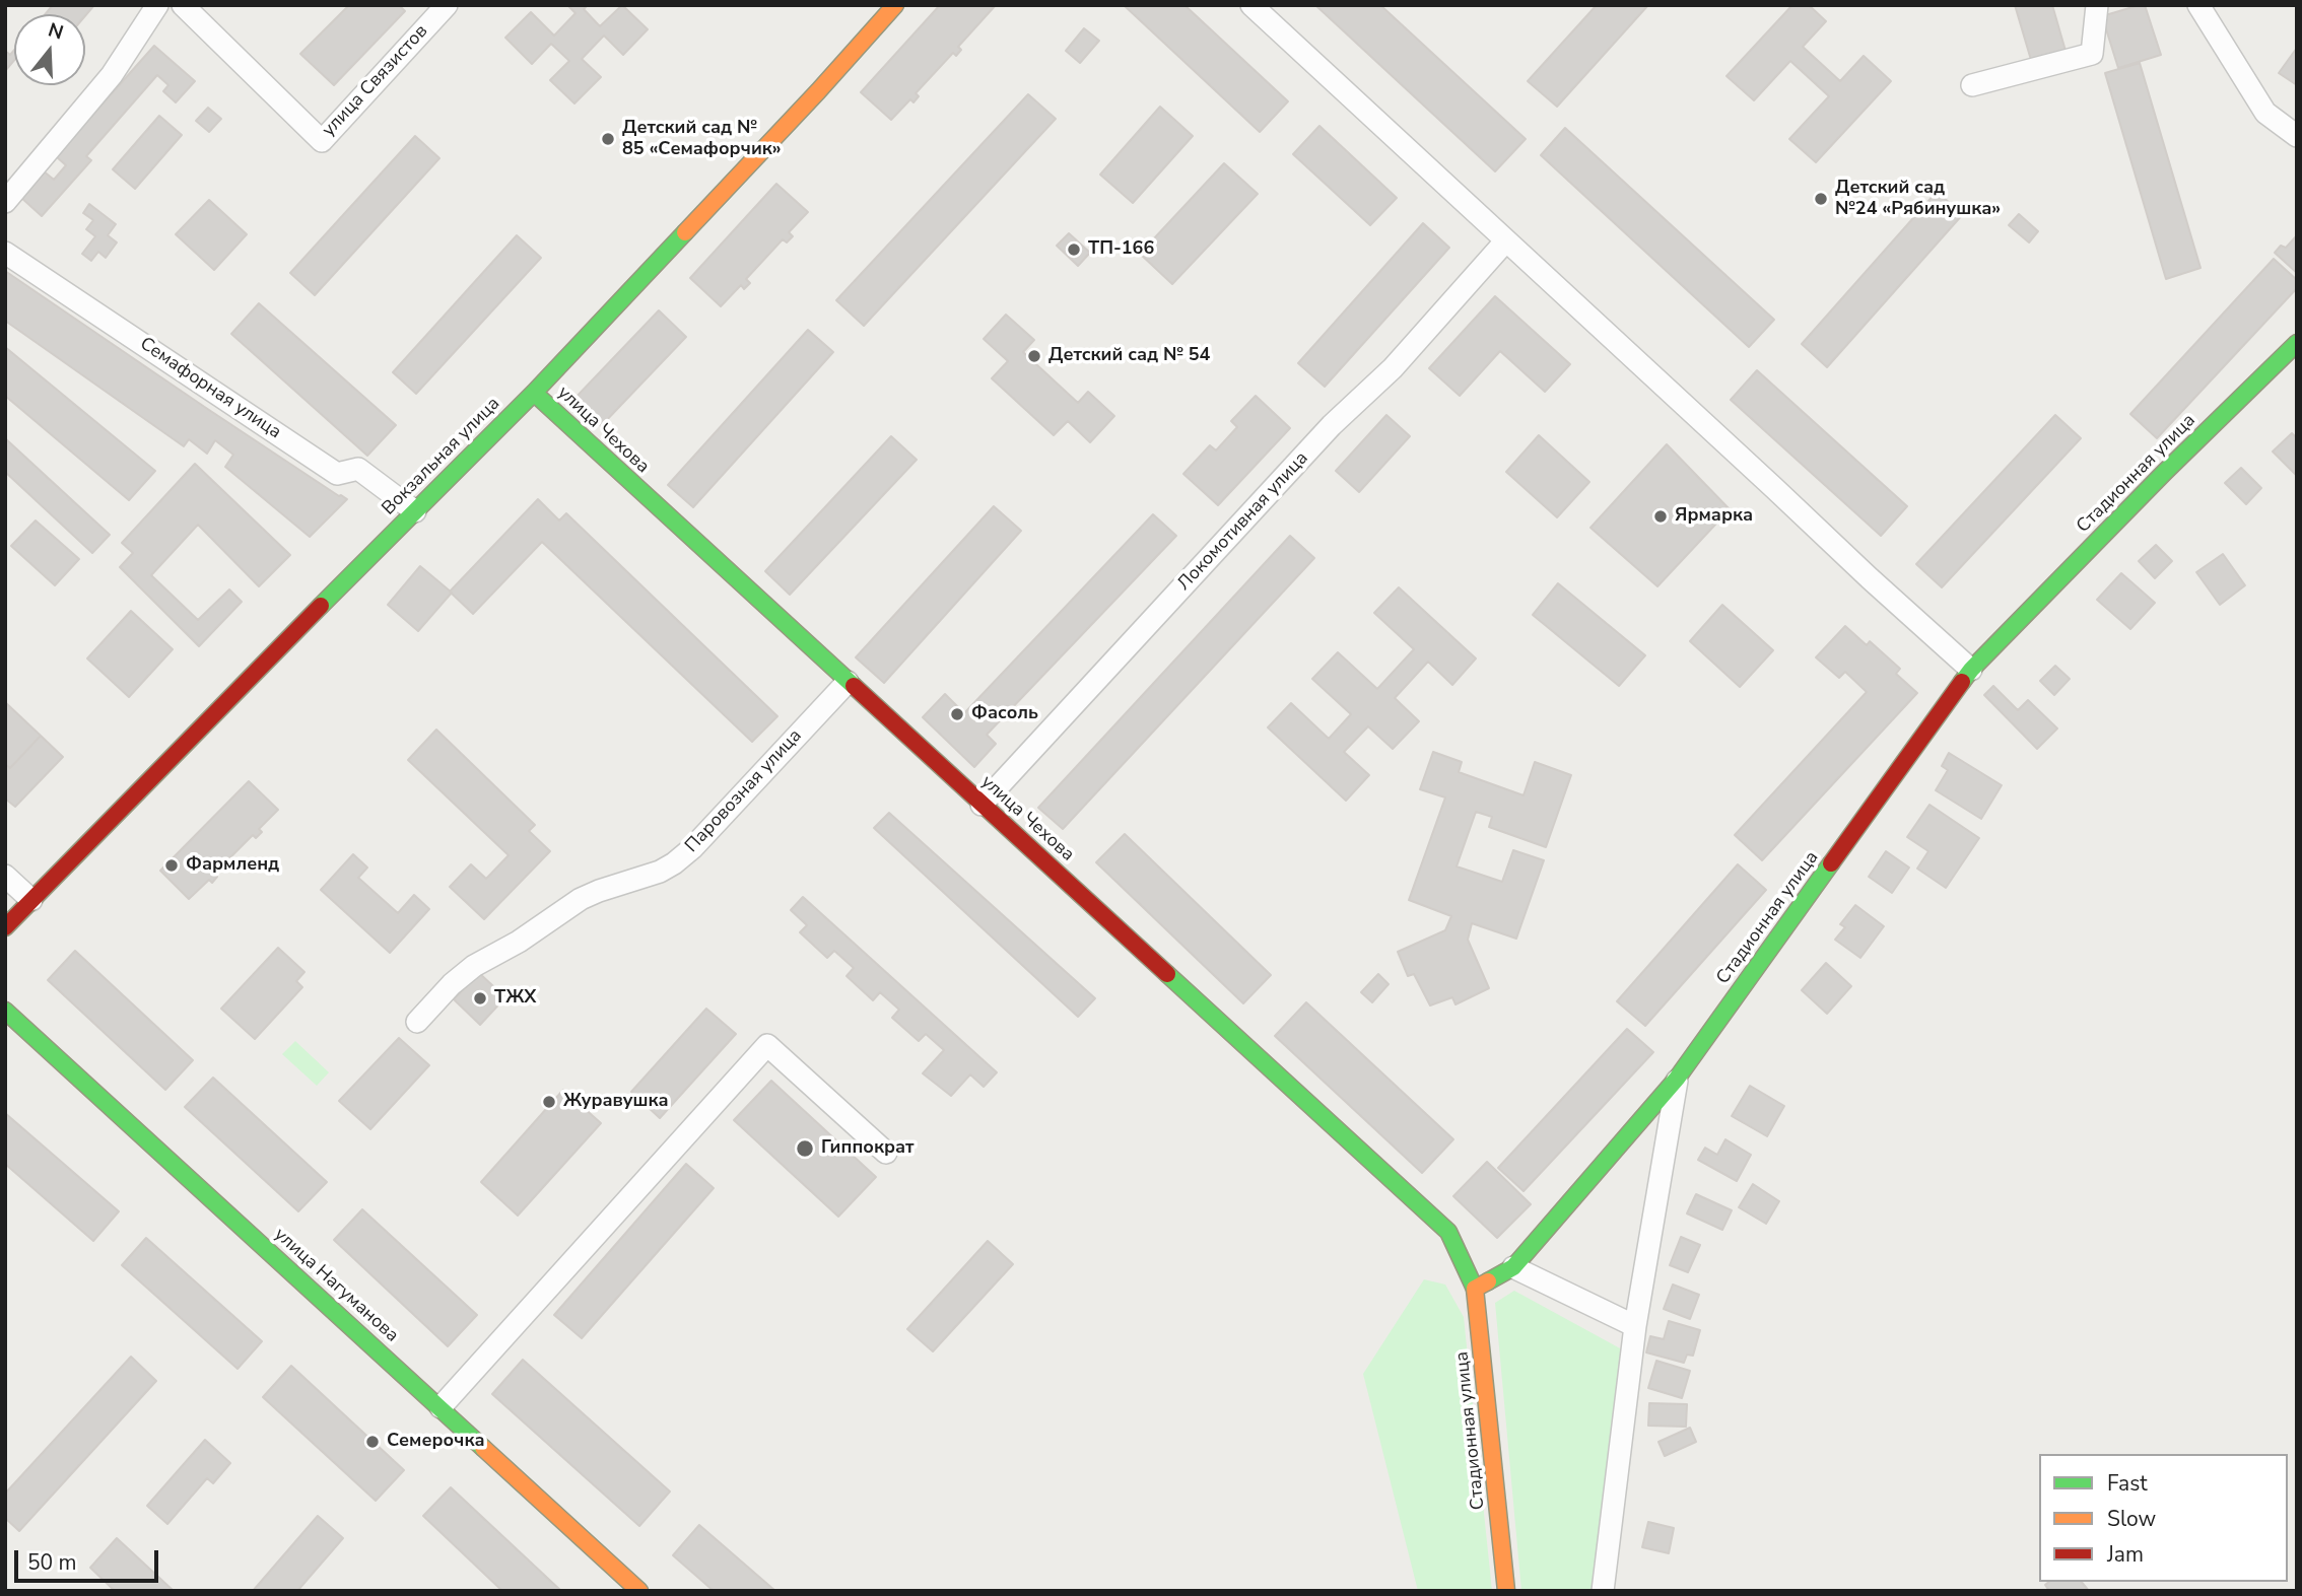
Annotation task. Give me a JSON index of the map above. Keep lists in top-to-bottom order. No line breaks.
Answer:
{"streets":{"street":["улица Связистов","Семафорная улица","улица Чехова","Вокзальная улица","Стадионная улица","Локомотивная улица","Паровозная улица","улица Нагуманова"]},"crossings":[["Семафорная улица","Вокзальная улица"],["улица Чехова","Вокзальная улица"],["улица Чехова","Стадионная улица"],["улица Чехова","Локомотивная улица"],["улица Чехова","Паровозная улица"]],"places":["Детский сад № 85 «Семафорчик»","Детский сад №24 «Рябинушка»","ТП-166","Детский сад № 54","Ярмарка","Фасоль","Фармленд","ТЖХ","Журавушка","Гиппократ","Семерочка"],"legend":["Fast","Slow","Jam"],"scale_bar":"50 m","north":"top"}
